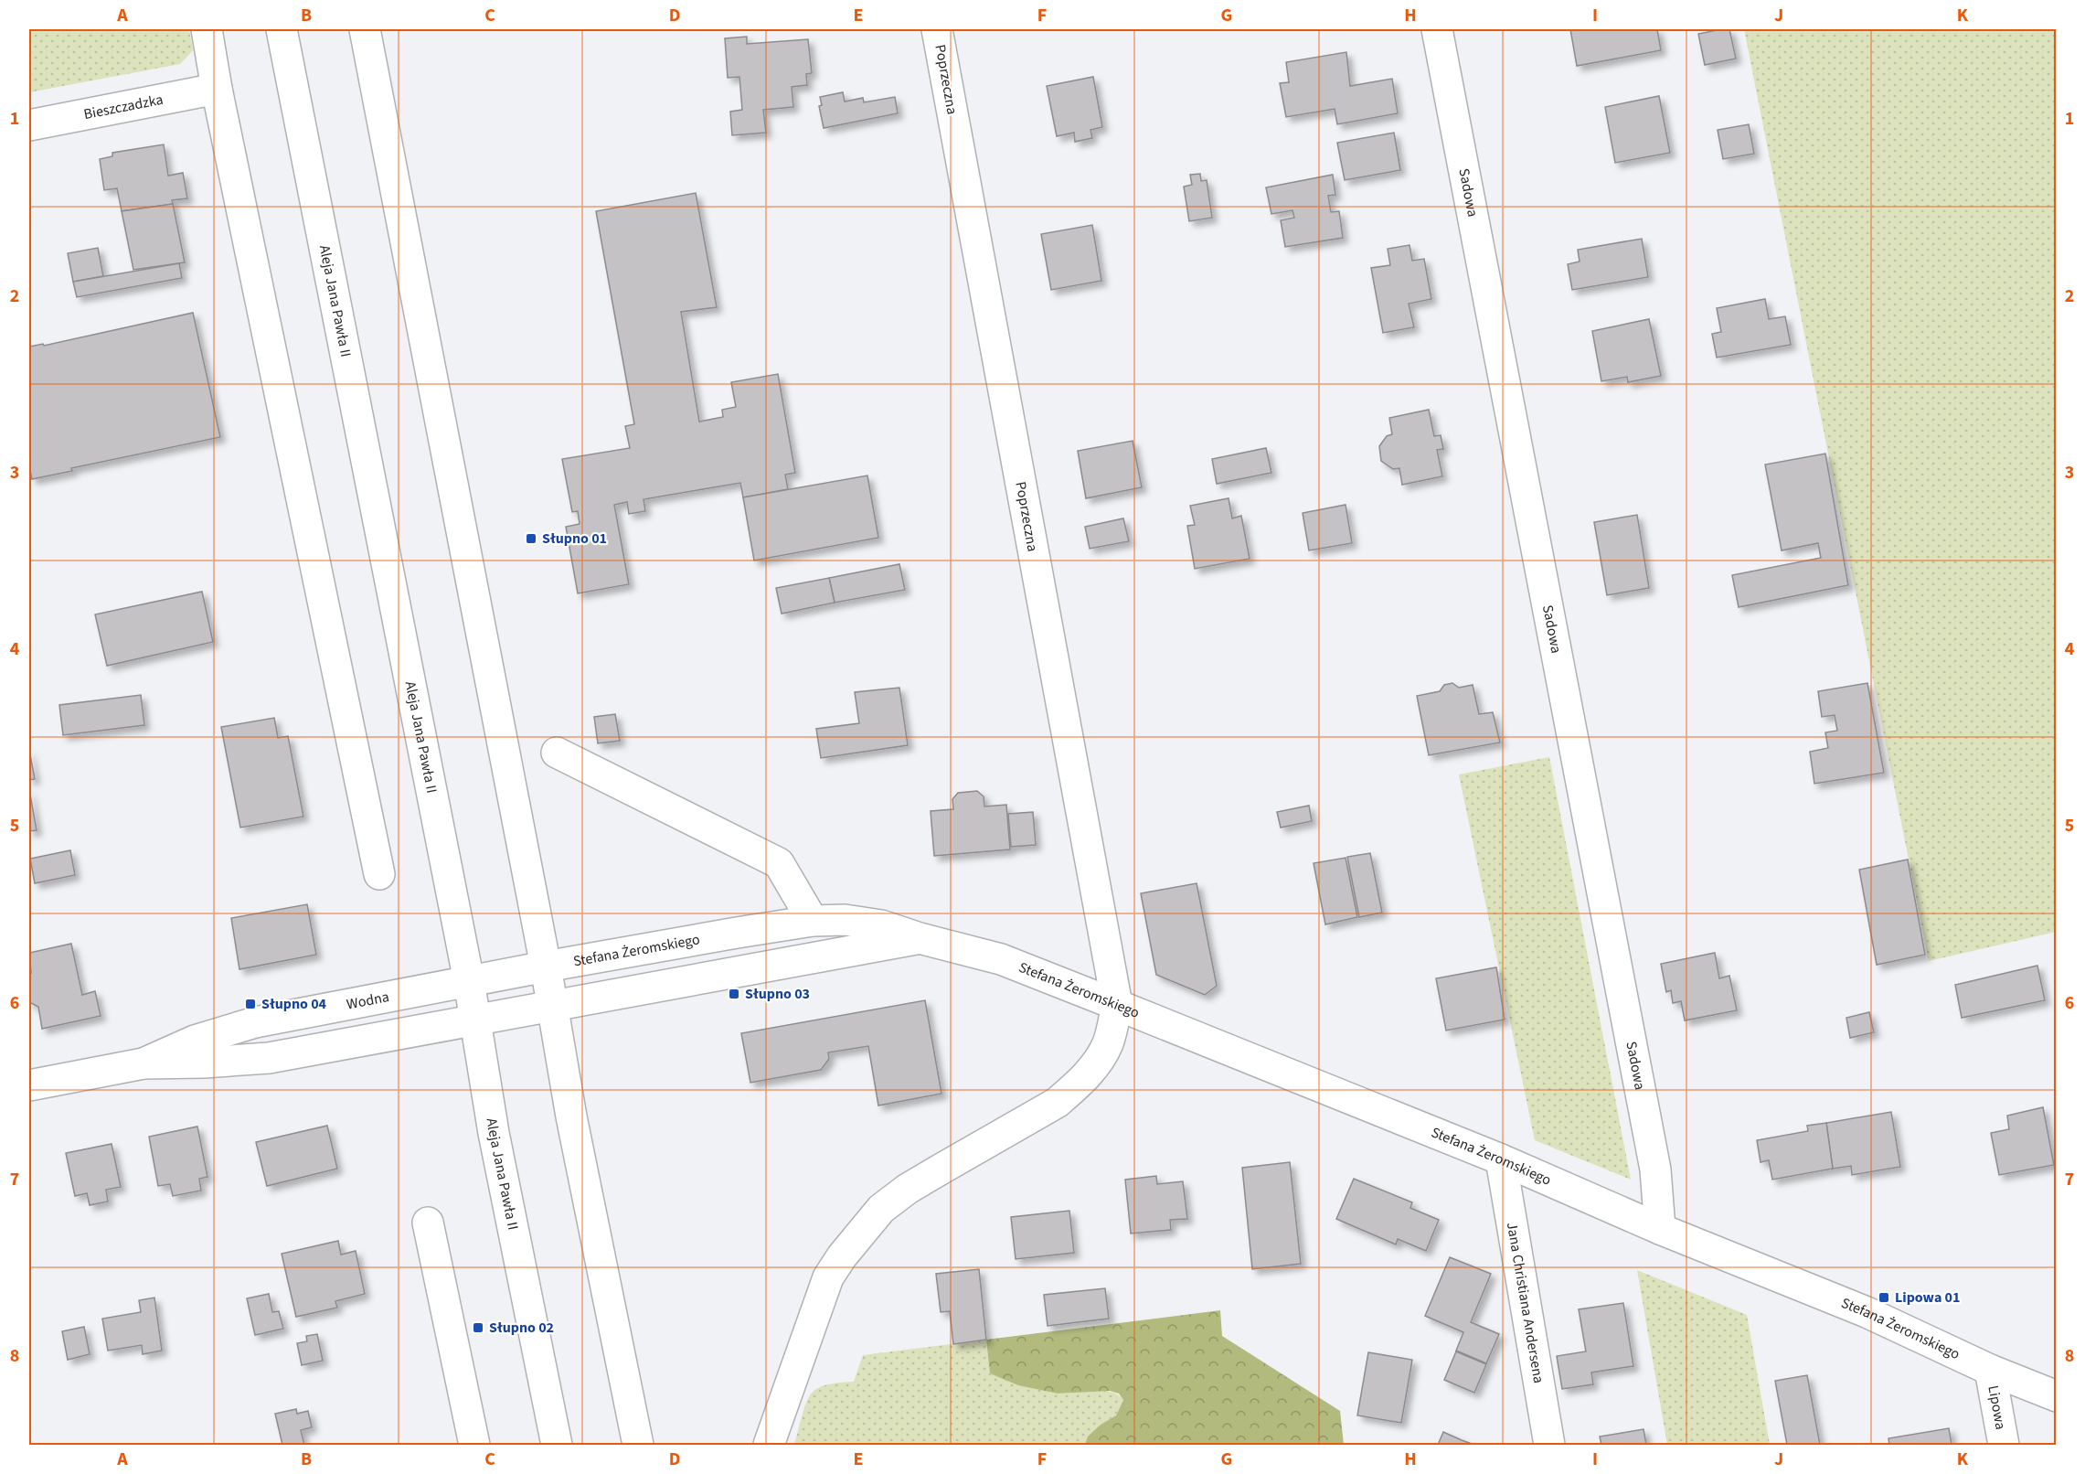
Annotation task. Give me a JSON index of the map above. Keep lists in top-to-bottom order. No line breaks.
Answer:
{"streets":{"street":["Poprzeczna","Bieszczadzka","Sadowa","Aleja Jana Pawła II","Stefana Żeromskiego","Wodna","Jana Christiana Andersena","Lipowa"]},"crossings":[["Poprzeczna","Stefana Żeromskiego"],["Sadowa","Stefana Żeromskiego"],["Aleja Jana Pawła II","Stefana Żeromskiego"],["Aleja Jana Pawła II","Wodna"],["Stefana Żeromskiego","Wodna"],["Stefana Żeromskiego","Jana Christiana Andersena"],["Stefana Żeromskiego","Lipowa"]],"places":{"transit":["Słupno 01","Słupno 03","Słupno 04","Lipowa 01","Słupno 02"]},"grid":{"columns":["A","B","C","D","E","F","G","H","I","J","K"],"rows":["1","2","3","4","5","6","7","8"]}}
